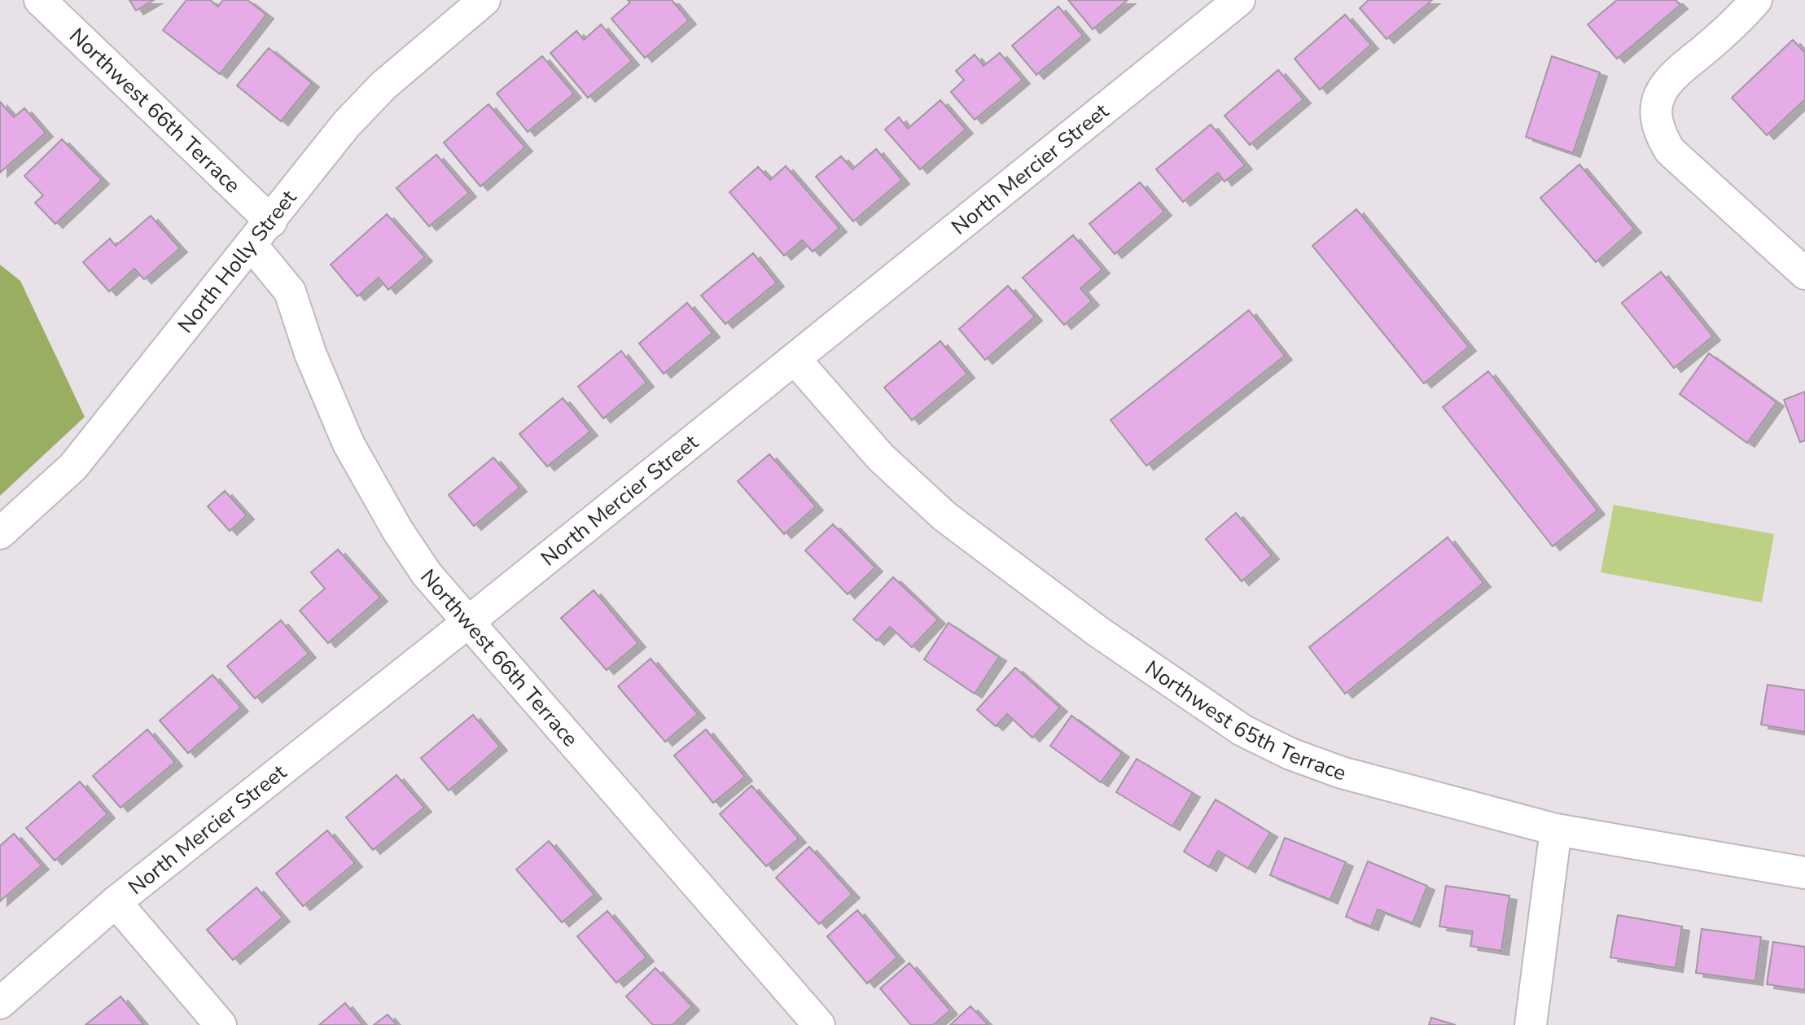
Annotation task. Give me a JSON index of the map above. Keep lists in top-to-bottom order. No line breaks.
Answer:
{"streets":{"street":["Northwest 66th Terrace","North Mercier Street","North Holly Street","Northwest 65th Terrace"]},"crossings":[["Northwest 66th Terrace","North Mercier Street"],["Northwest 66th Terrace","North Holly Street"],["North Mercier Street","Northwest 65th Terrace"]]}
